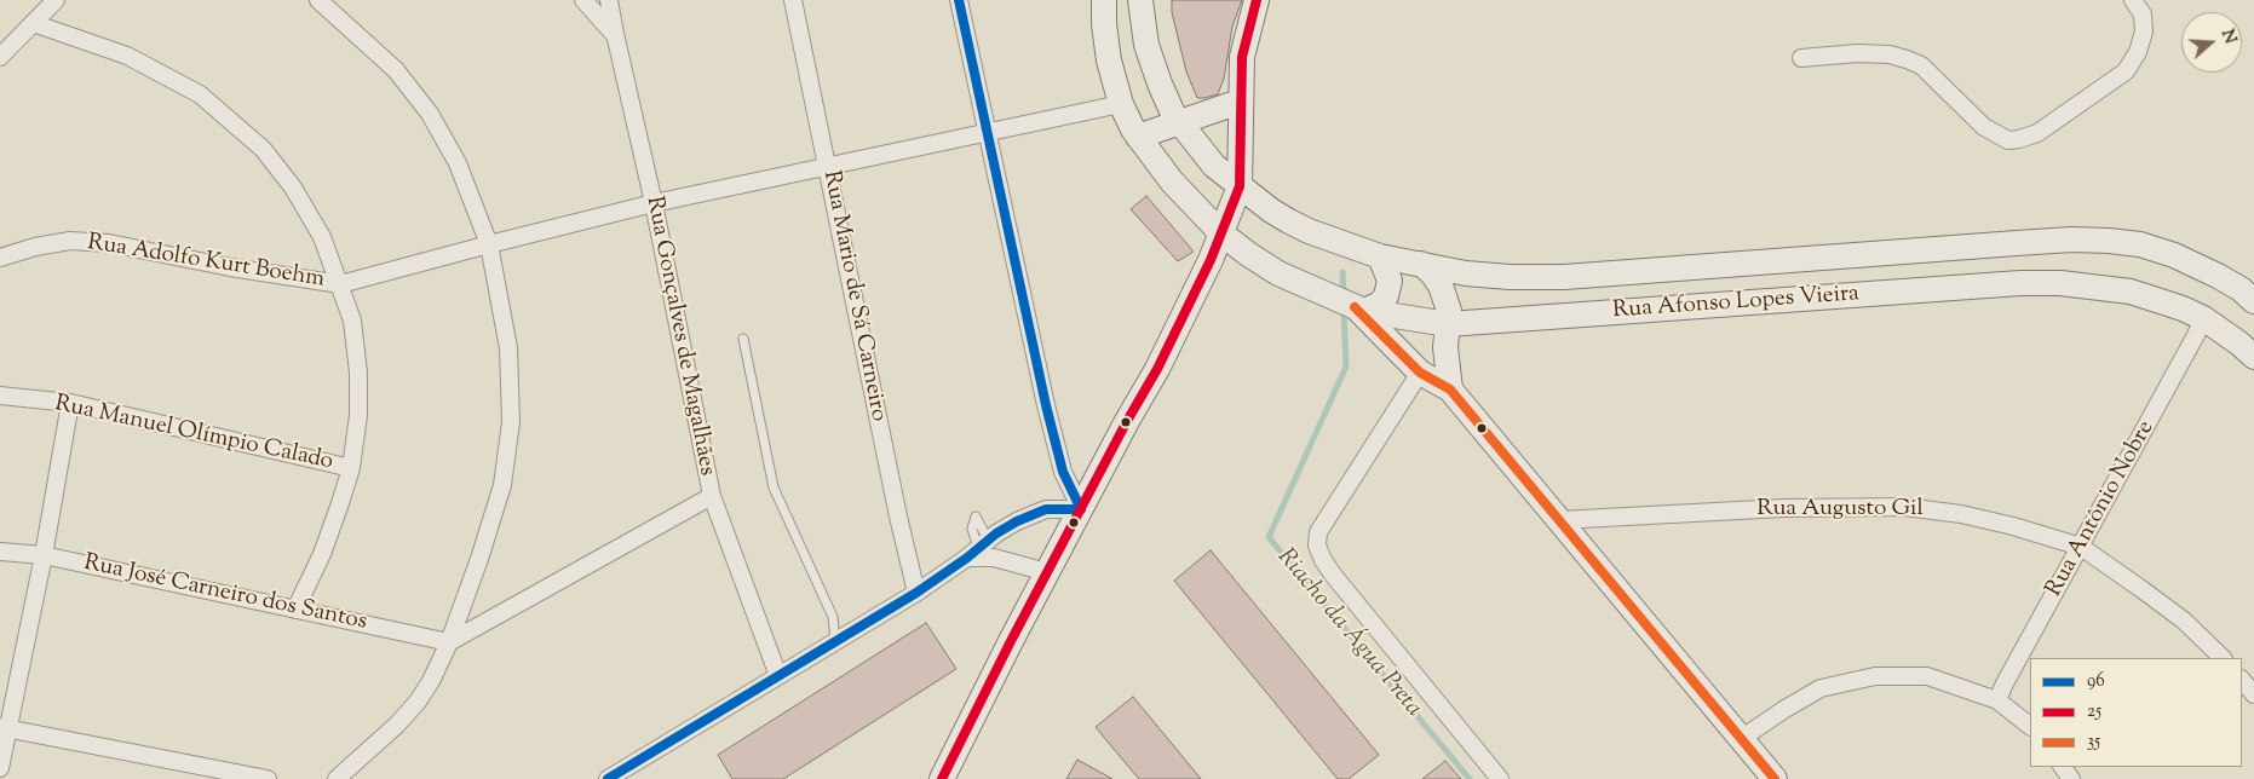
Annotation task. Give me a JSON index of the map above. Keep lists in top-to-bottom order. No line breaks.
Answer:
{"streets":{"main road":["Rua Afonso Lopes Vieira"],"street":["Rua Adolfo Kurt Boehm","Rua Mario de Sá Carneiro","Rua Gonçalves de Magalhães","Rua Manuel Olímpio Calado","Rua Antônio Nobre","Rua Augusto Gil","Rua José Carneiro dos Santos"]},"crossings":[["Rua Afonso Lopes Vieira","Rua Antônio Nobre"],["Rua Antônio Nobre","Rua Augusto Gil"]],"water":["Riacho da Água Preta"],"lines":["transit line 96","transit line 25","transit line 35"],"legend":["96","25","35"],"north":"right"}
